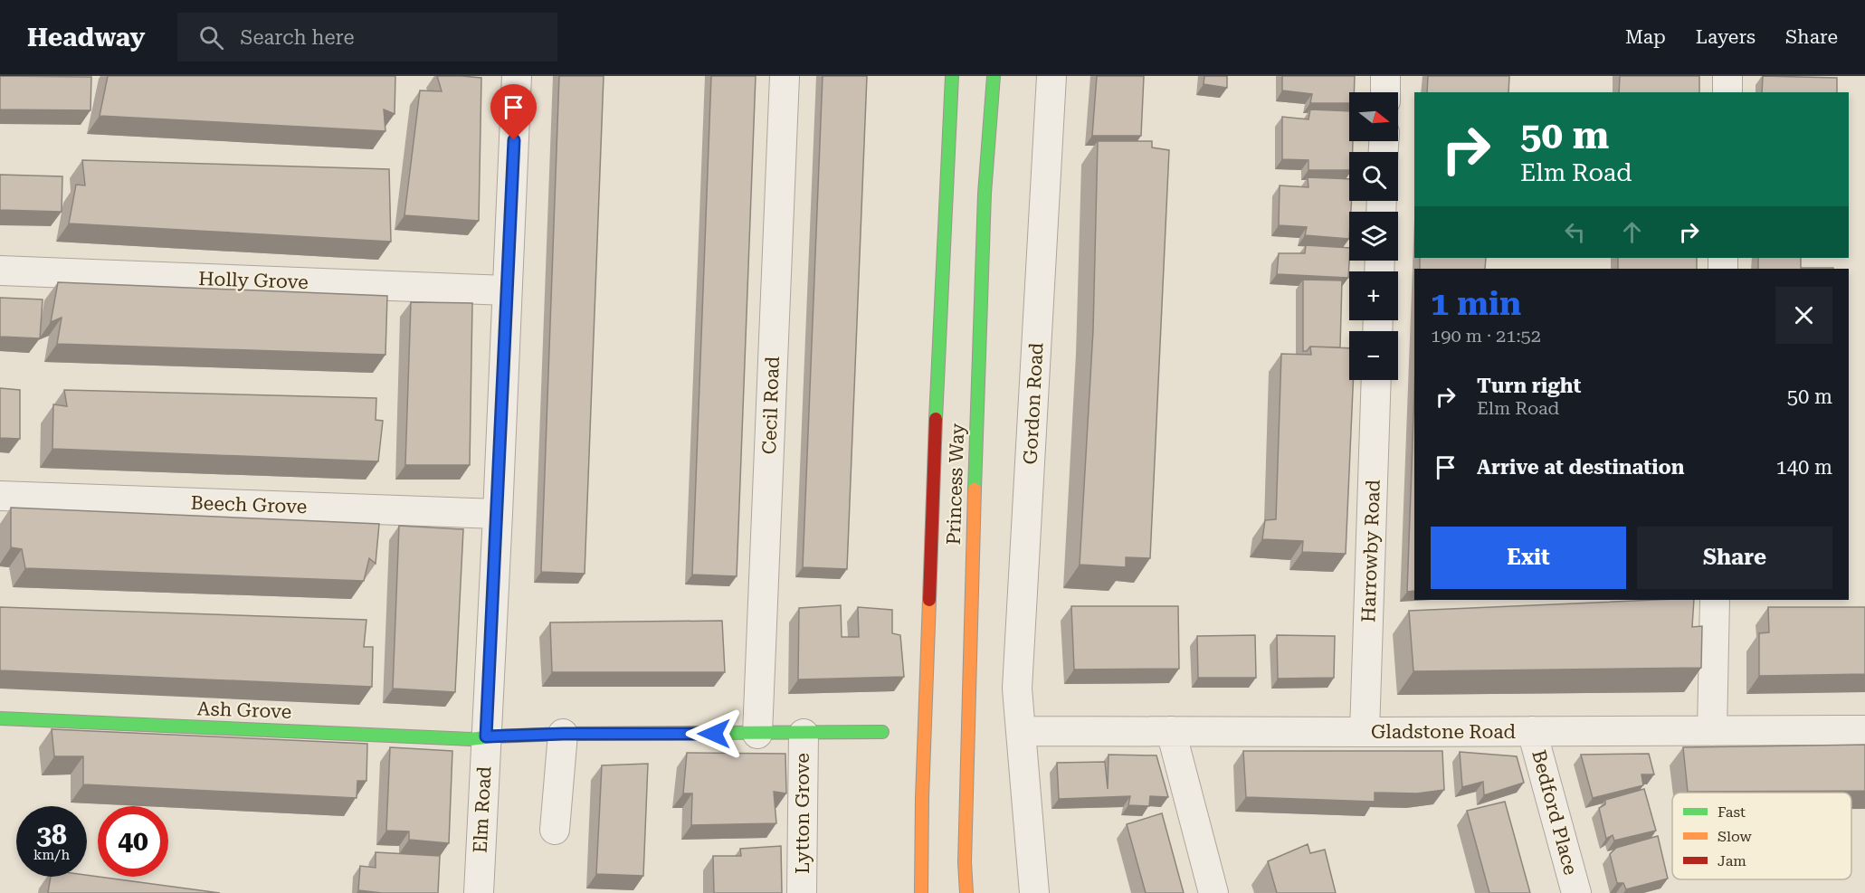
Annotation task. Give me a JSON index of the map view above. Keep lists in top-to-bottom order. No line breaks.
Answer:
{"streets":{"main road":["Princess Way","Ash Grove"],"street":["Holly Grove","Gordon Road","Cecil Road","Beech Grove","Harrowby Road","Gladstone Road","Elm Road","Bedford Place","Lytton Grove"]},"crossings":[["Holly Grove","Elm Road"],["Gordon Road","Gladstone Road"],["Beech Grove","Elm Road"],["Harrowby Road","Gladstone Road"],["Ash Grove","Elm Road"],["Gladstone Road","Bedford Place"]],"legend":["Fast","Slow","Jam"],"north":"right","page":{"header":"Headway","search":"Search here","nav":["Map","Layers","Share"],"map_buttons":["+","−"],"turn":["50 m","Elm Road"],"heading":["1 min","190 m · 21:52"],"list":[{"name":"Turn right","note":"Elm Road","value":"50 m"},{"name":"Arrive at destination","value":"140 m"}],"buttons":["Exit","Share"],"speed":"38 km/h","limit":"40"}}
